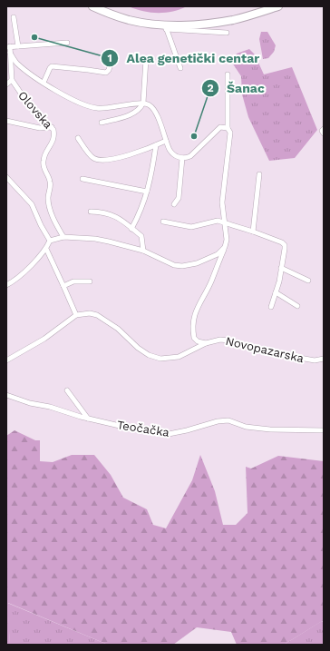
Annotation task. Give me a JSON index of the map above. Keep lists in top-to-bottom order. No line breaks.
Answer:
{"streets":{"street":["Olovska","Novopazarska","Teočačka"]},"places":["Alea genetički centar","Šanac"]}
